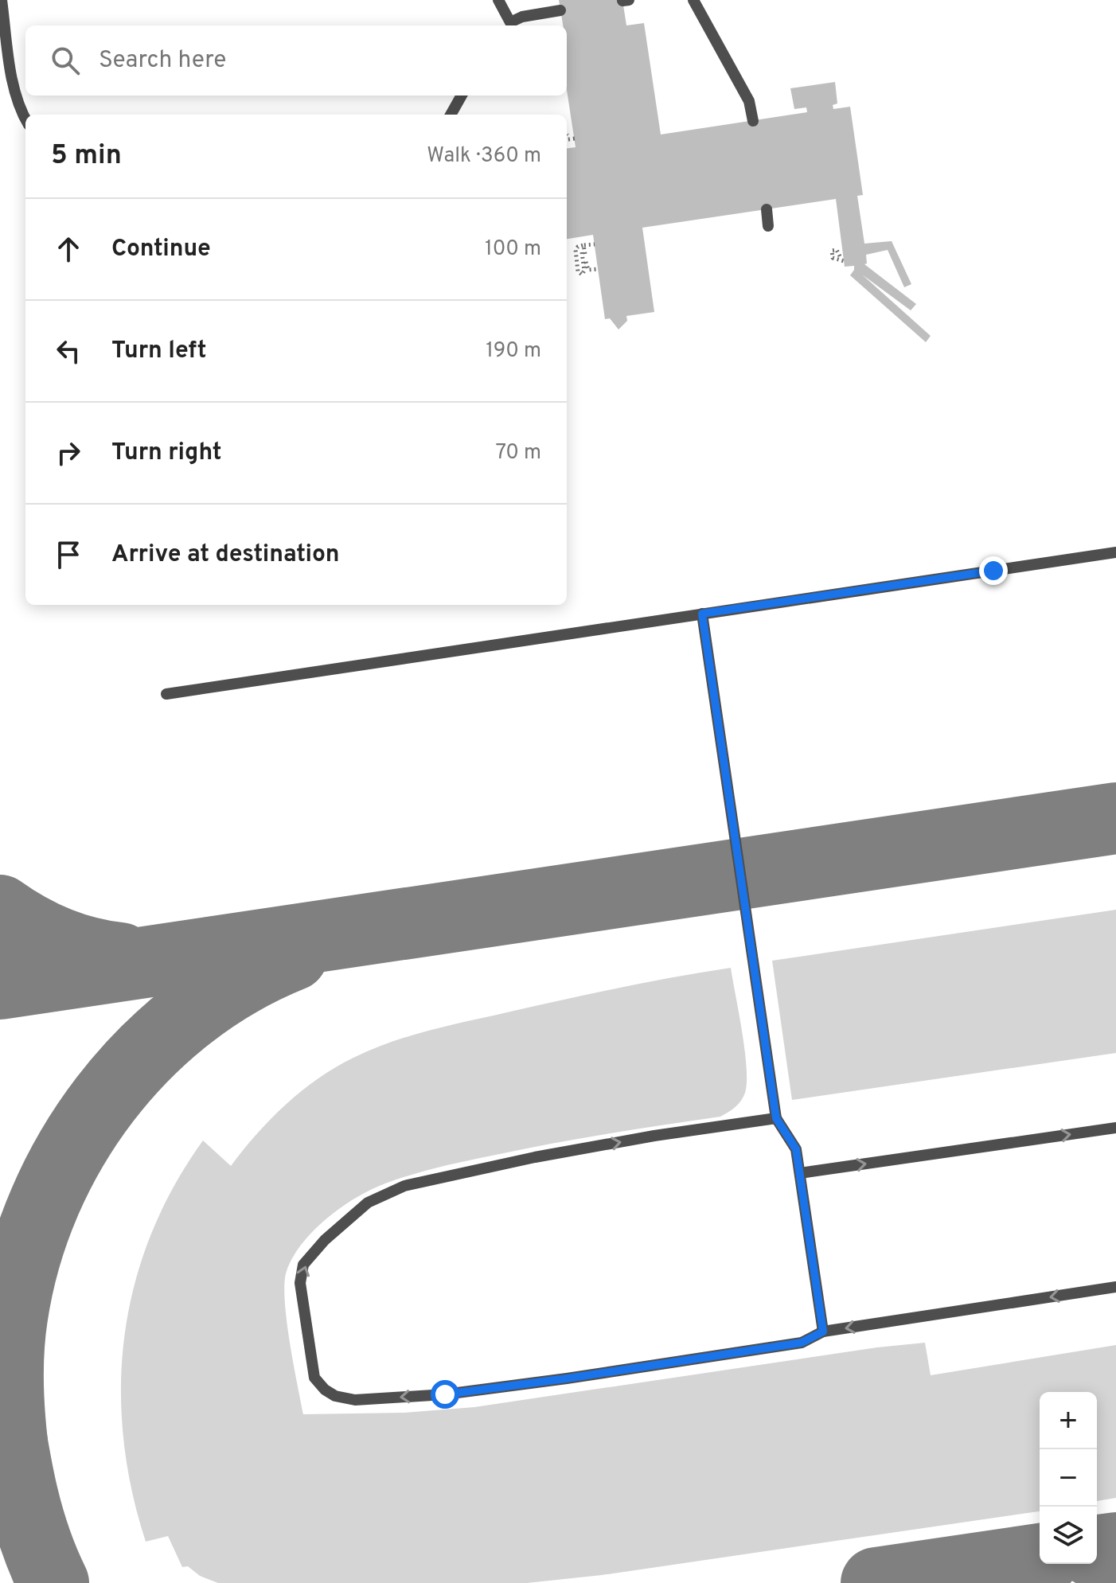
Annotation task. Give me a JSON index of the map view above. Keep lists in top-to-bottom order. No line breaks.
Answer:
{"page":{"search":"Search here","heading":["5 min","Walk · 360 m"],"list":[["Continue","100 m"],["Turn left","190 m"],["Turn right","70 m"],"Arrive at destination"],"map_buttons":["+","−"]}}
